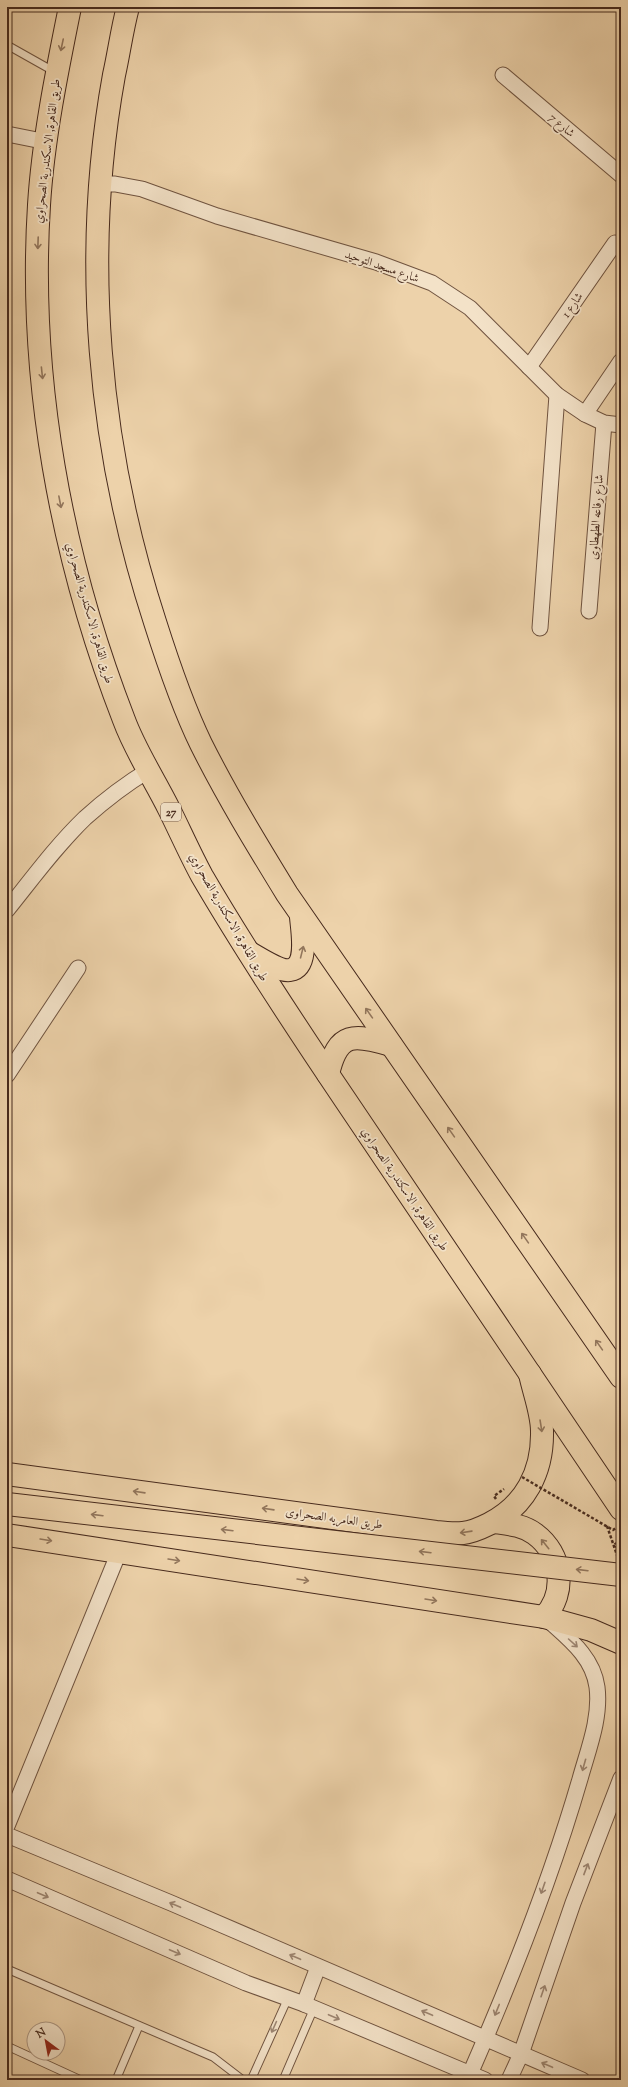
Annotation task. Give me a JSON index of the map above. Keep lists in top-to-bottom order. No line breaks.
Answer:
{"streets":{"highway":["طريق القاهرة, الاسكندرية الصحراوي","27","طريق العامريه الصحراوى"],"street":["شارع 7","شارع مسجد التوحيد","شارع 1","شارع رفاعه الطهطاوى"]},"crossings":[["طريق القاهرة, الاسكندرية الصحراوي","طريق العامريه الصحراوى"],["شارع مسجد التوحيد","شارع 1"],["شارع مسجد التوحيد","شارع رفاعه الطهطاوى"]],"north":"top left"}
